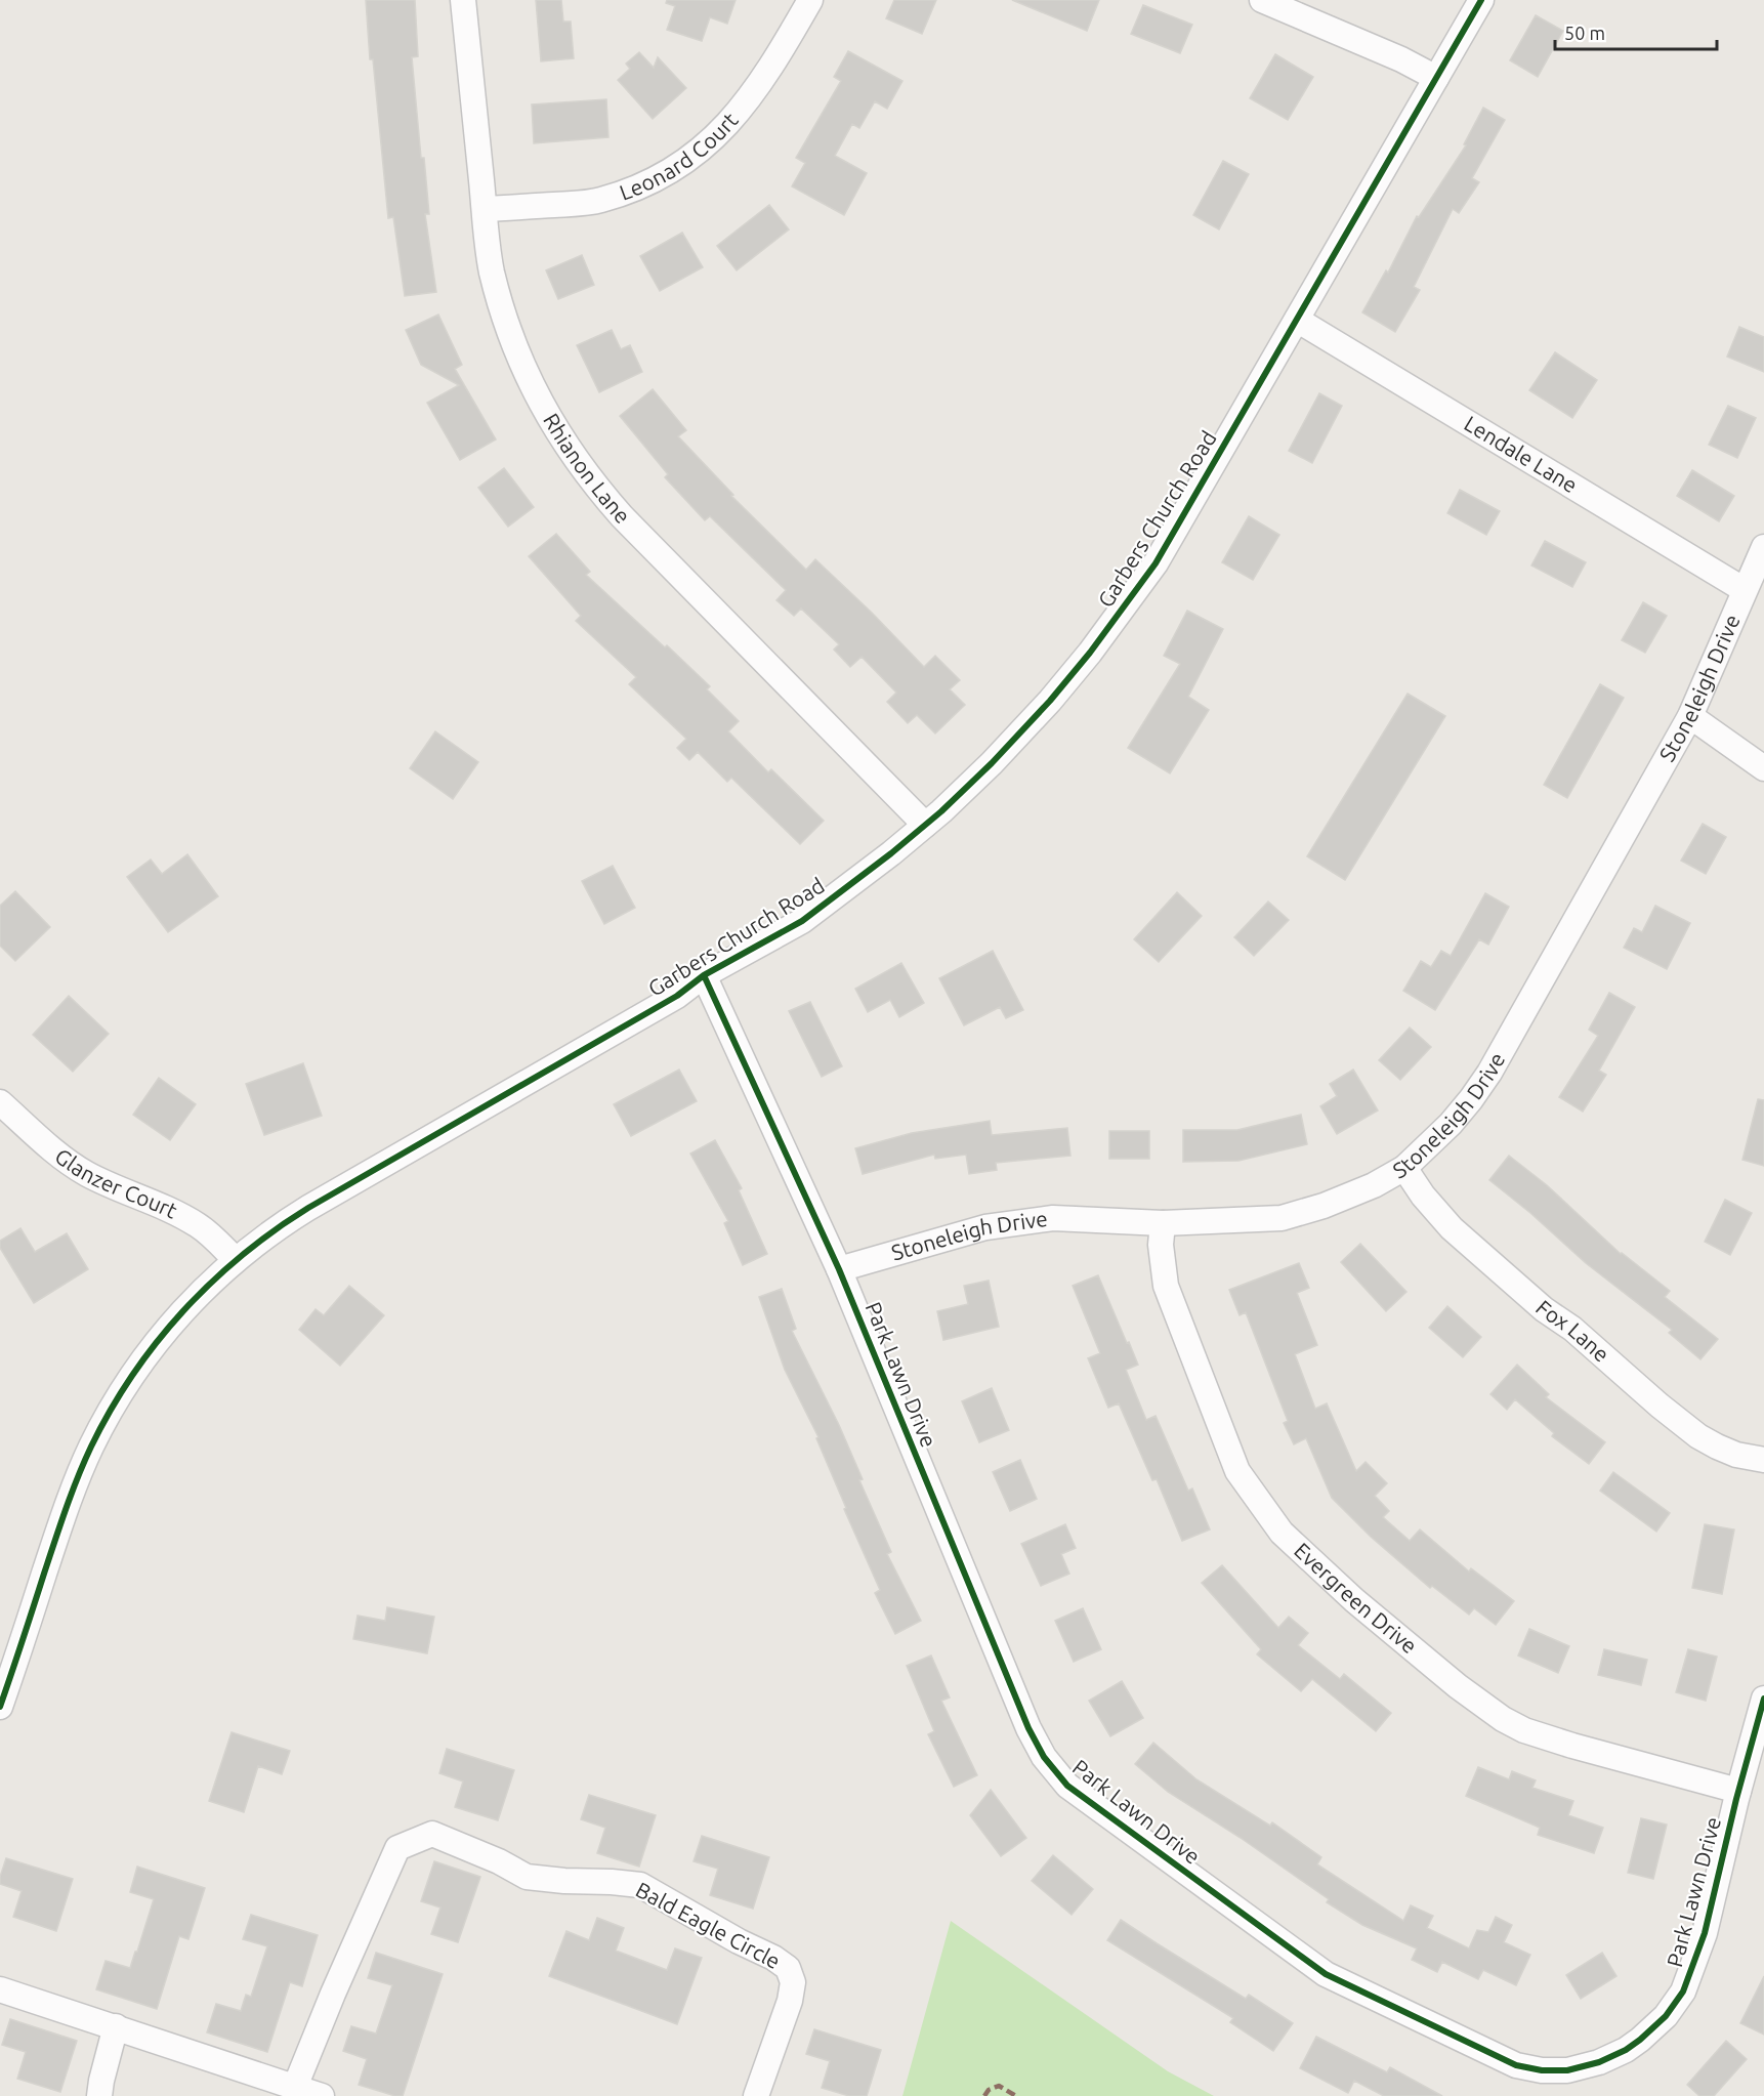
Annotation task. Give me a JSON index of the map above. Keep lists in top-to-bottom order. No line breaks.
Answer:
{"streets":{"street":["Leonard Court","Lendale Lane","Rhianon Lane","Garbers Church Road","Stoneleigh Drive","Glanzer Court","Fox Lane","Park Lawn Drive","Evergreen Drive","Bald Eagle Circle"]},"crossings":[["Leonard Court","Rhianon Lane"],["Lendale Lane","Garbers Church Road"],["Lendale Lane","Stoneleigh Drive"],["Rhianon Lane","Garbers Church Road"],["Garbers Church Road","Glanzer Court"],["Garbers Church Road","Park Lawn Drive"],["Stoneleigh Drive","Fox Lane"],["Stoneleigh Drive","Park Lawn Drive"],["Stoneleigh Drive","Evergreen Drive"],["Park Lawn Drive","Evergreen Drive"]],"scale_bar":"50 m"}
